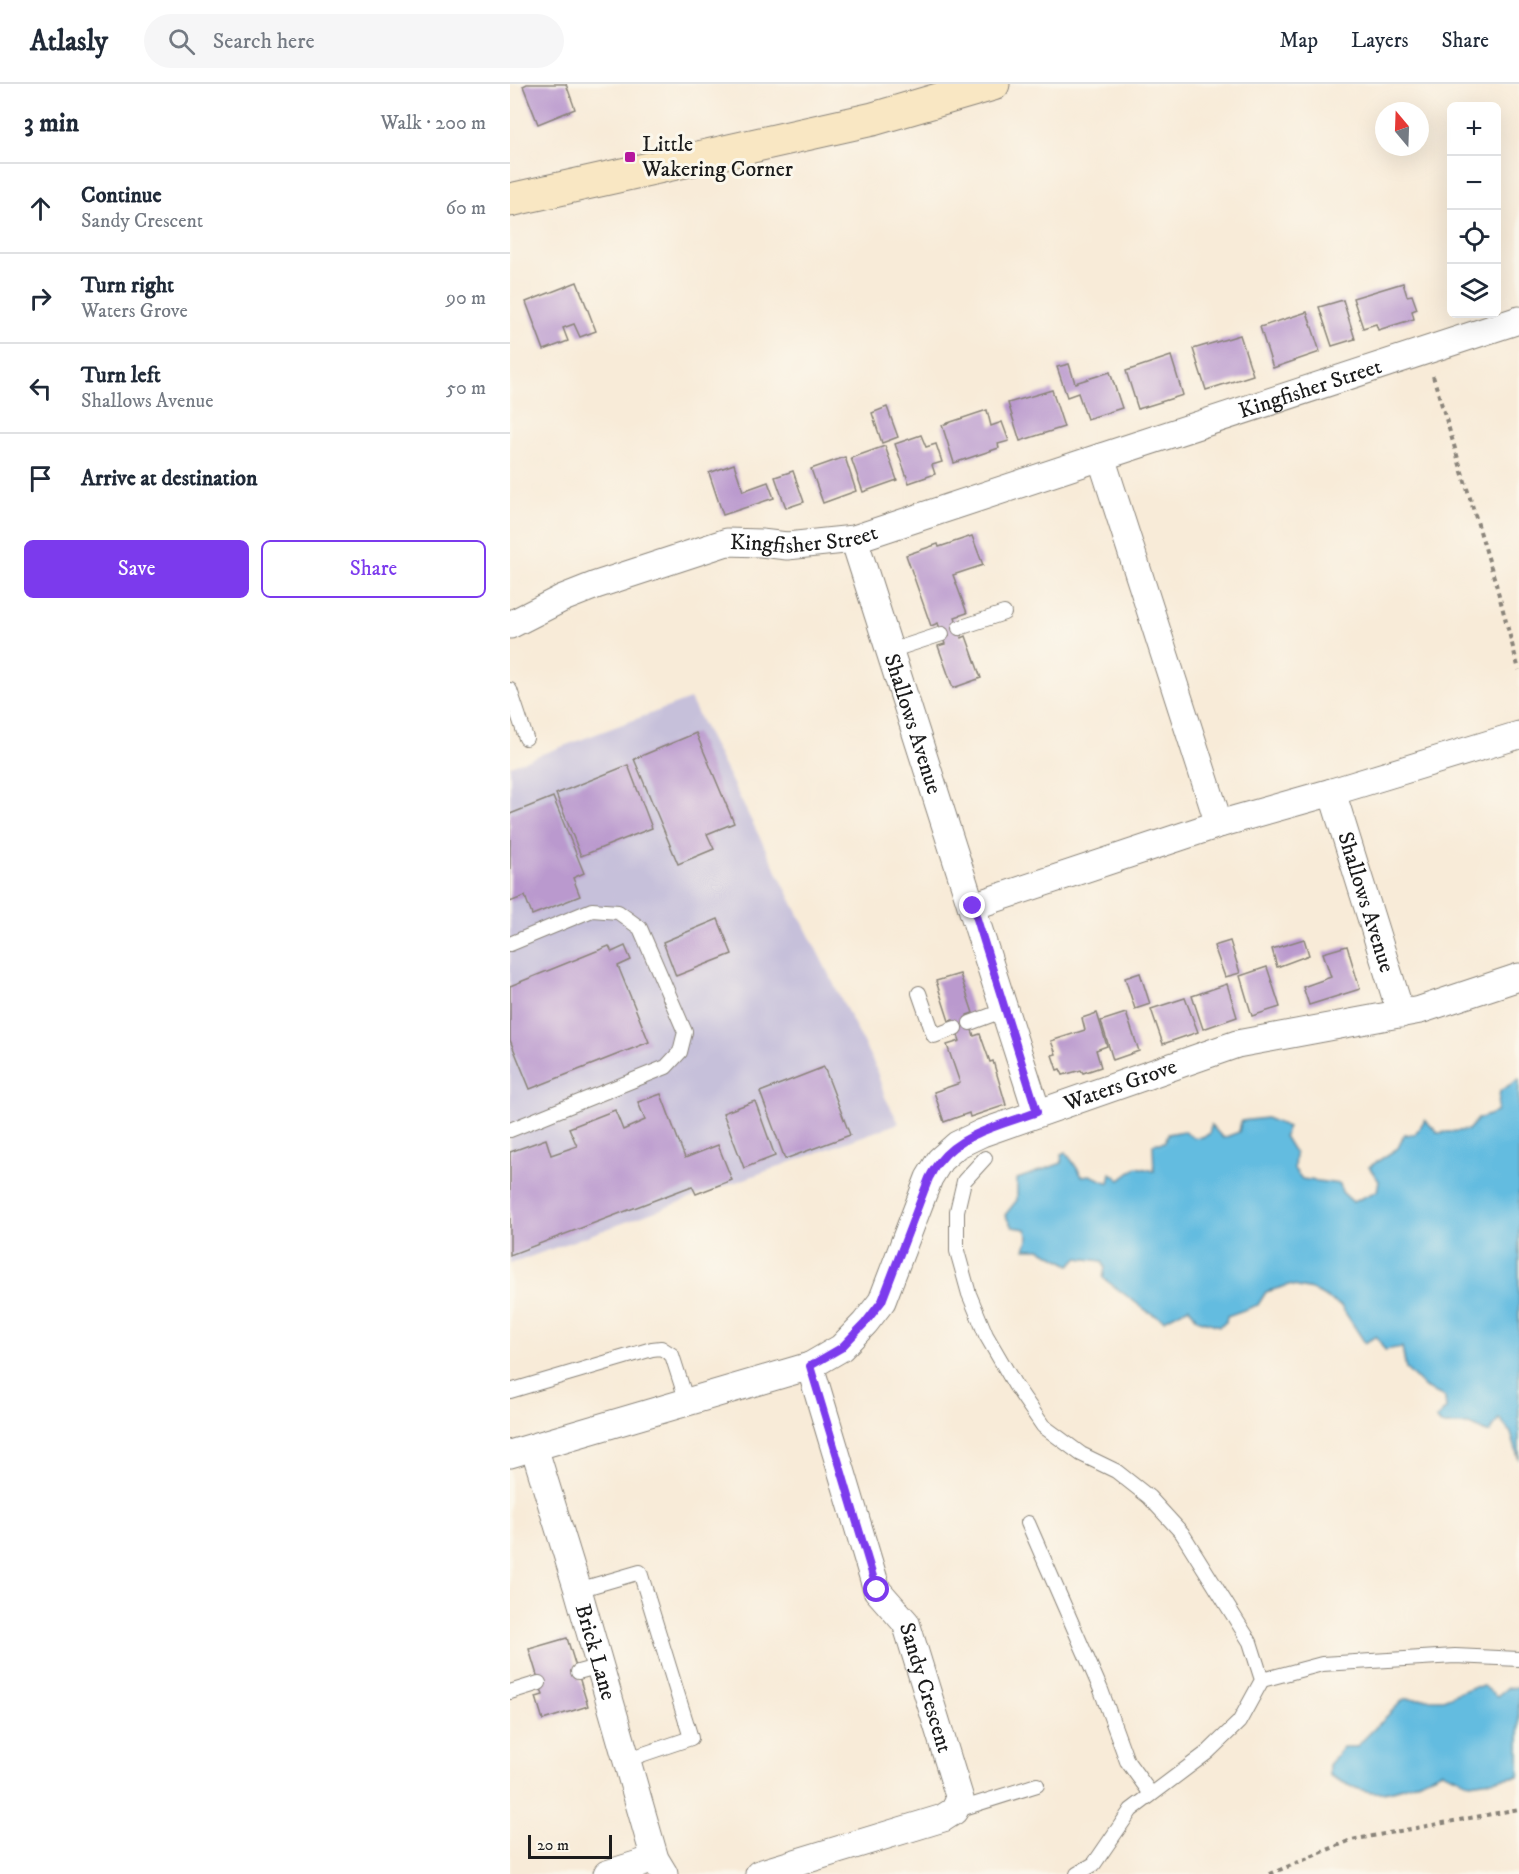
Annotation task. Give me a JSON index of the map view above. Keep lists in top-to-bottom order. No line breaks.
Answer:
{"streets":{"street":["Kingfisher Street","Shallows Avenue","Waters Grove","Brick Lane","Sandy Crescent"]},"crossings":[["Kingfisher Street","Shallows Avenue"],["Shallows Avenue","Waters Grove"],["Waters Grove","Sandy Crescent"]],"places":{"transit":["Little Wakering Corner"]},"scale_bar":"20 m","north":"top","page":{"header":"Atlasly","search":"Search here","nav":["Map","Layers","Share"],"heading":["3 min","Walk · 200 m"],"map_buttons":["+","−"],"list":[["Continue","Sandy Crescent","60 m"],["Turn right","Waters Grove","90 m"],["Turn left","Shallows Avenue","50 m"],"Arrive at destination"],"buttons":["Save","Share"],"scale":"20 m"}}
